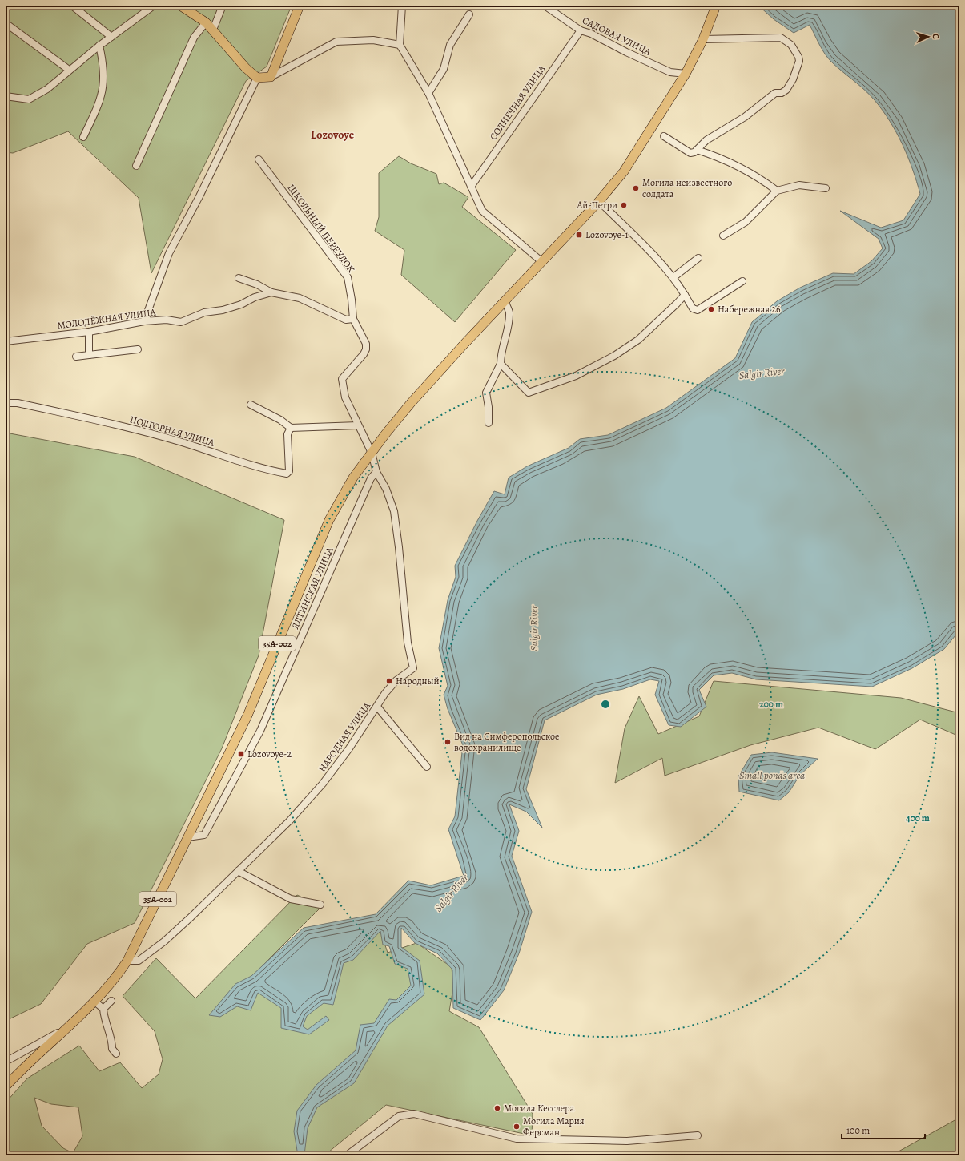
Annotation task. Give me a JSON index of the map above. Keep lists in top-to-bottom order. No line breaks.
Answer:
{"streets":{"main road":["35А-002"],"street":["САДОВАЯ УЛИЦА","СОЛНЕЧНАЯ УЛИЦА","ШКОЛЬНЫЙ ПЕРЕУЛОК","МОЛОДЁЖНАЯ УЛИЦА","ПОДГОРНАЯ УЛИЦА","ЯЛТИНСКАЯ УЛИЦА","НАРОДНАЯ УЛИЦА"]},"crossings":[["САДОВАЯ УЛИЦА","СОЛНЕЧНАЯ УЛИЦА"],["САДОВАЯ УЛИЦА","35А-002"],["ШКОЛЬНЫЙ ПЕРЕУЛОК","МОЛОДЁЖНАЯ УЛИЦА"],["ШКОЛЬНЫЙ ПЕРЕУЛОК","НАРОДНАЯ УЛИЦА"],["ЯЛТИНСКАЯ УЛИЦА","35А-002"],["ЯЛТИНСКАЯ УЛИЦА","НАРОДНАЯ УЛИЦА"],["35А-002","НАРОДНАЯ УЛИЦА"]],"districts":["Lozovoye"],"water":["Salgir River","Small ponds area"],"places":{"other":["Могила неизвестного солдата","Ай-Петри","Набережная 26","Народный","Вид на Симферопольское водохранилище","Могила Кесслера","Могила Мария Ферсман"],"transit":["Lozovoye-1","Lozovoye-2"]},"scale_bar":"100 m","north":"right","rings":["200 m","400 m"]}
